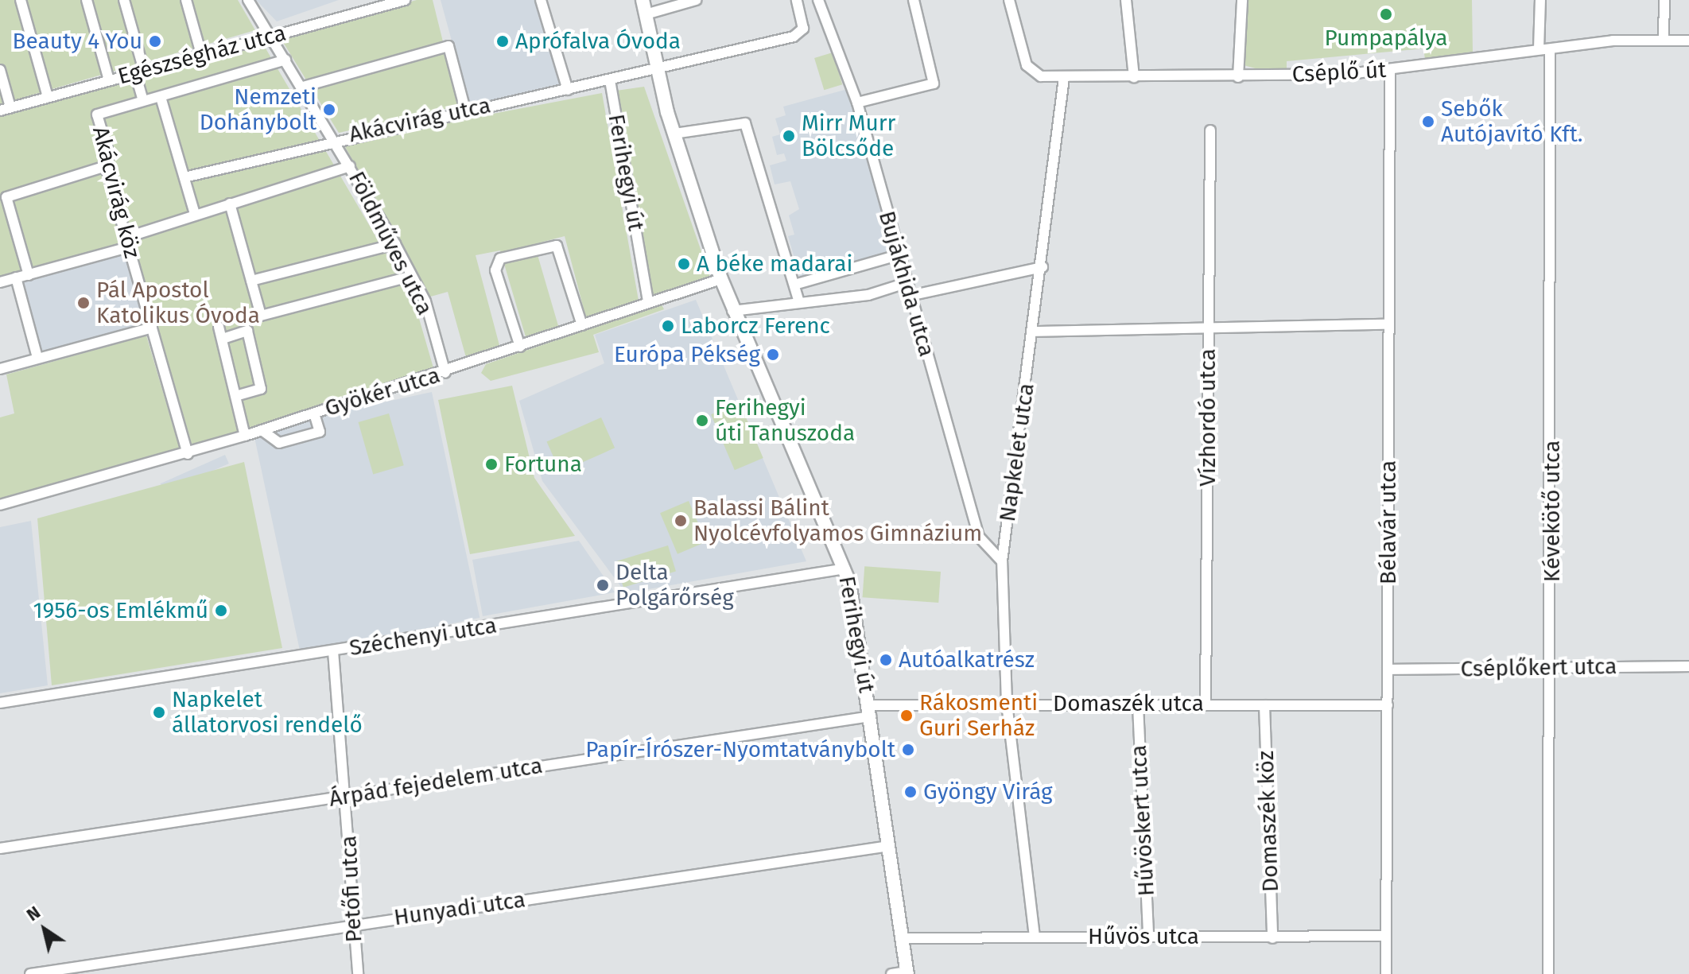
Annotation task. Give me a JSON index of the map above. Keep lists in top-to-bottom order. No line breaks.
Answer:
{"streets":{"main road":["Ferihegyi út"],"street":["Egészségház utca","Cséplő út","Akácvirág utca","Akácvirág köz","Földműves utca","Bujákhida utca","Gyökér utca","Vízhordó utca","Napkelet utca","Kévekötő utca","Bélavár utca","Széchenyi utca","Cséplőkert utca","Domaszék utca","Árpád fejedelem utca","Hűvöskert utca","Domaszék köz","Petőfi utca","Hunyadi utca","Hűvös utca"]},"crossings":[["Egészségház utca","Akácvirág köz"],["Egészségház utca","Földműves utca"],["Cséplő út","Napkelet utca"],["Cséplő út","Kévekötő utca"],["Cséplő út","Bélavár utca"],["Akácvirág utca","Ferihegyi út"],["Akácvirág utca","Akácvirág köz"],["Akácvirág utca","Földműves utca"],["Ferihegyi út","Gyökér utca"],["Ferihegyi út","Széchenyi utca"],["Ferihegyi út","Domaszék utca"],["Ferihegyi út","Árpád fejedelem utca"],["Ferihegyi út","Hunyadi utca"],["Ferihegyi út","Hűvös utca"],["Akácvirág köz","Gyökér utca"],["Földműves utca","Gyökér utca"],["Bujákhida utca","Napkelet utca"],["Vízhordó utca","Domaszék utca"],["Napkelet utca","Domaszék utca"],["Napkelet utca","Hűvös utca"],["Kévekötő utca","Cséplőkert utca"],["Bélavár utca","Cséplőkert utca"],["Bélavár utca","Domaszék utca"],["Bélavár utca","Hűvös utca"],["Széchenyi utca","Petőfi utca"],["Domaszék utca","Árpád fejedelem utca"],["Domaszék utca","Hűvöskert utca"],["Domaszék utca","Domaszék köz"],["Árpád fejedelem utca","Petőfi utca"],["Hűvöskert utca","Hűvös utca"],["Domaszék köz","Hűvös utca"],["Petőfi utca","Hunyadi utca"]],"places":["Pumpapálya","Beauty 4 You","Aprófalva Óvoda","Nemzeti Dohánybolt","Sebők Autójavító Kft.","Mirr Murr Bölcsőde","A béke madarai","Pál Apostol Katolikus Óvoda","Laborcz Ferenc","Európa Pékség","Ferihegyi úti Tanuszoda","Fortuna","Balassi Bálint Nyolcévfolyamos Gimnázium","Delta Polgárőrség","1956-os Emlékmű","Autóalkatrész","Napkelet állatorvosi rendelő","Rákosmenti Guri Serház","Papír-Írószer-Nyomtatványbolt","Gyöngy Virág"],"north":"top left"}
